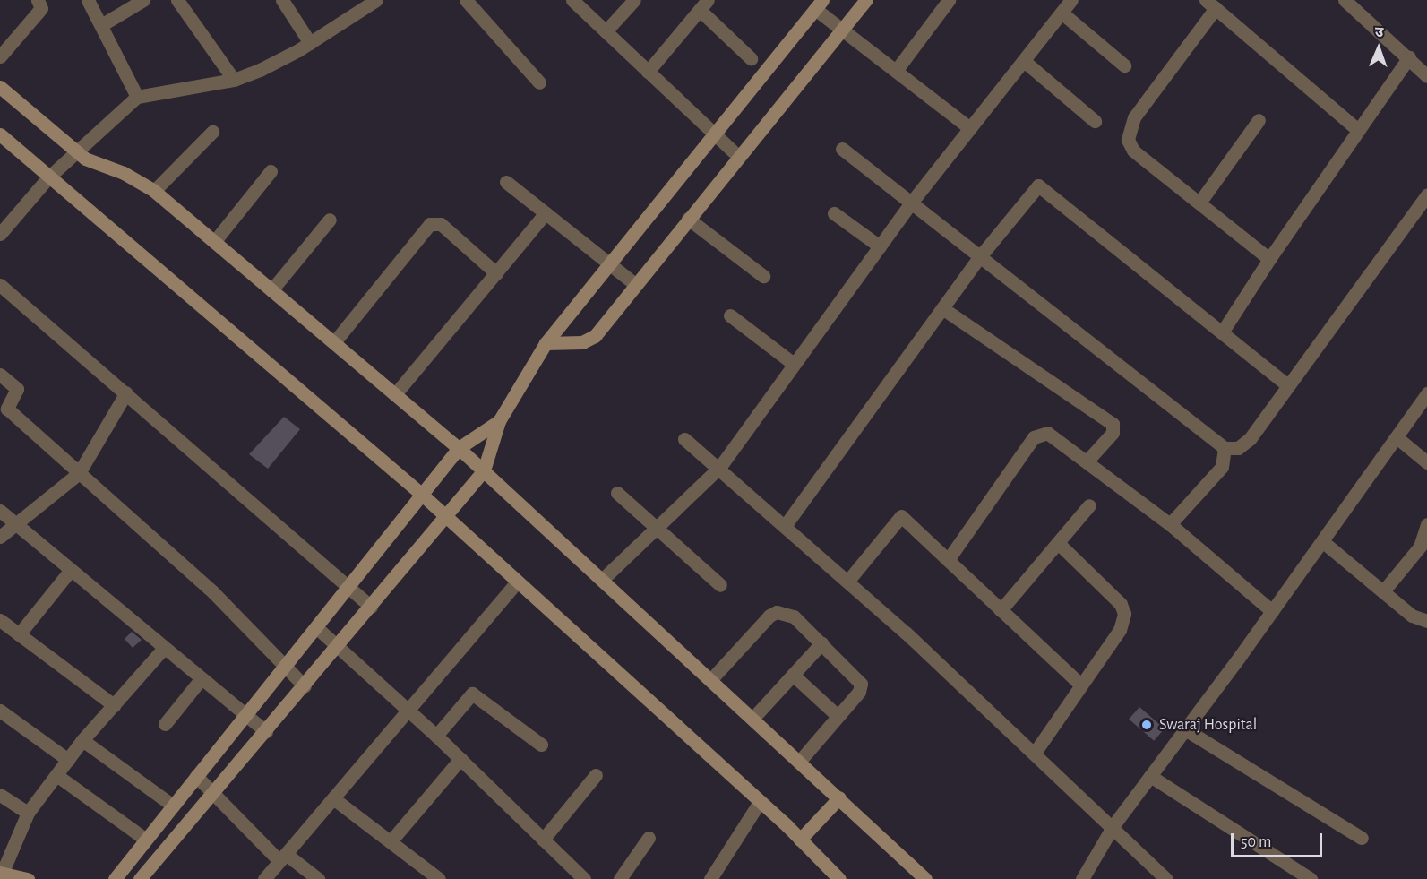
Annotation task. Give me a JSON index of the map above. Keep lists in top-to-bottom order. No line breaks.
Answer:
{"places":["Swaraj Hospital"],"scale_bar":"50 m","north":"top"}
